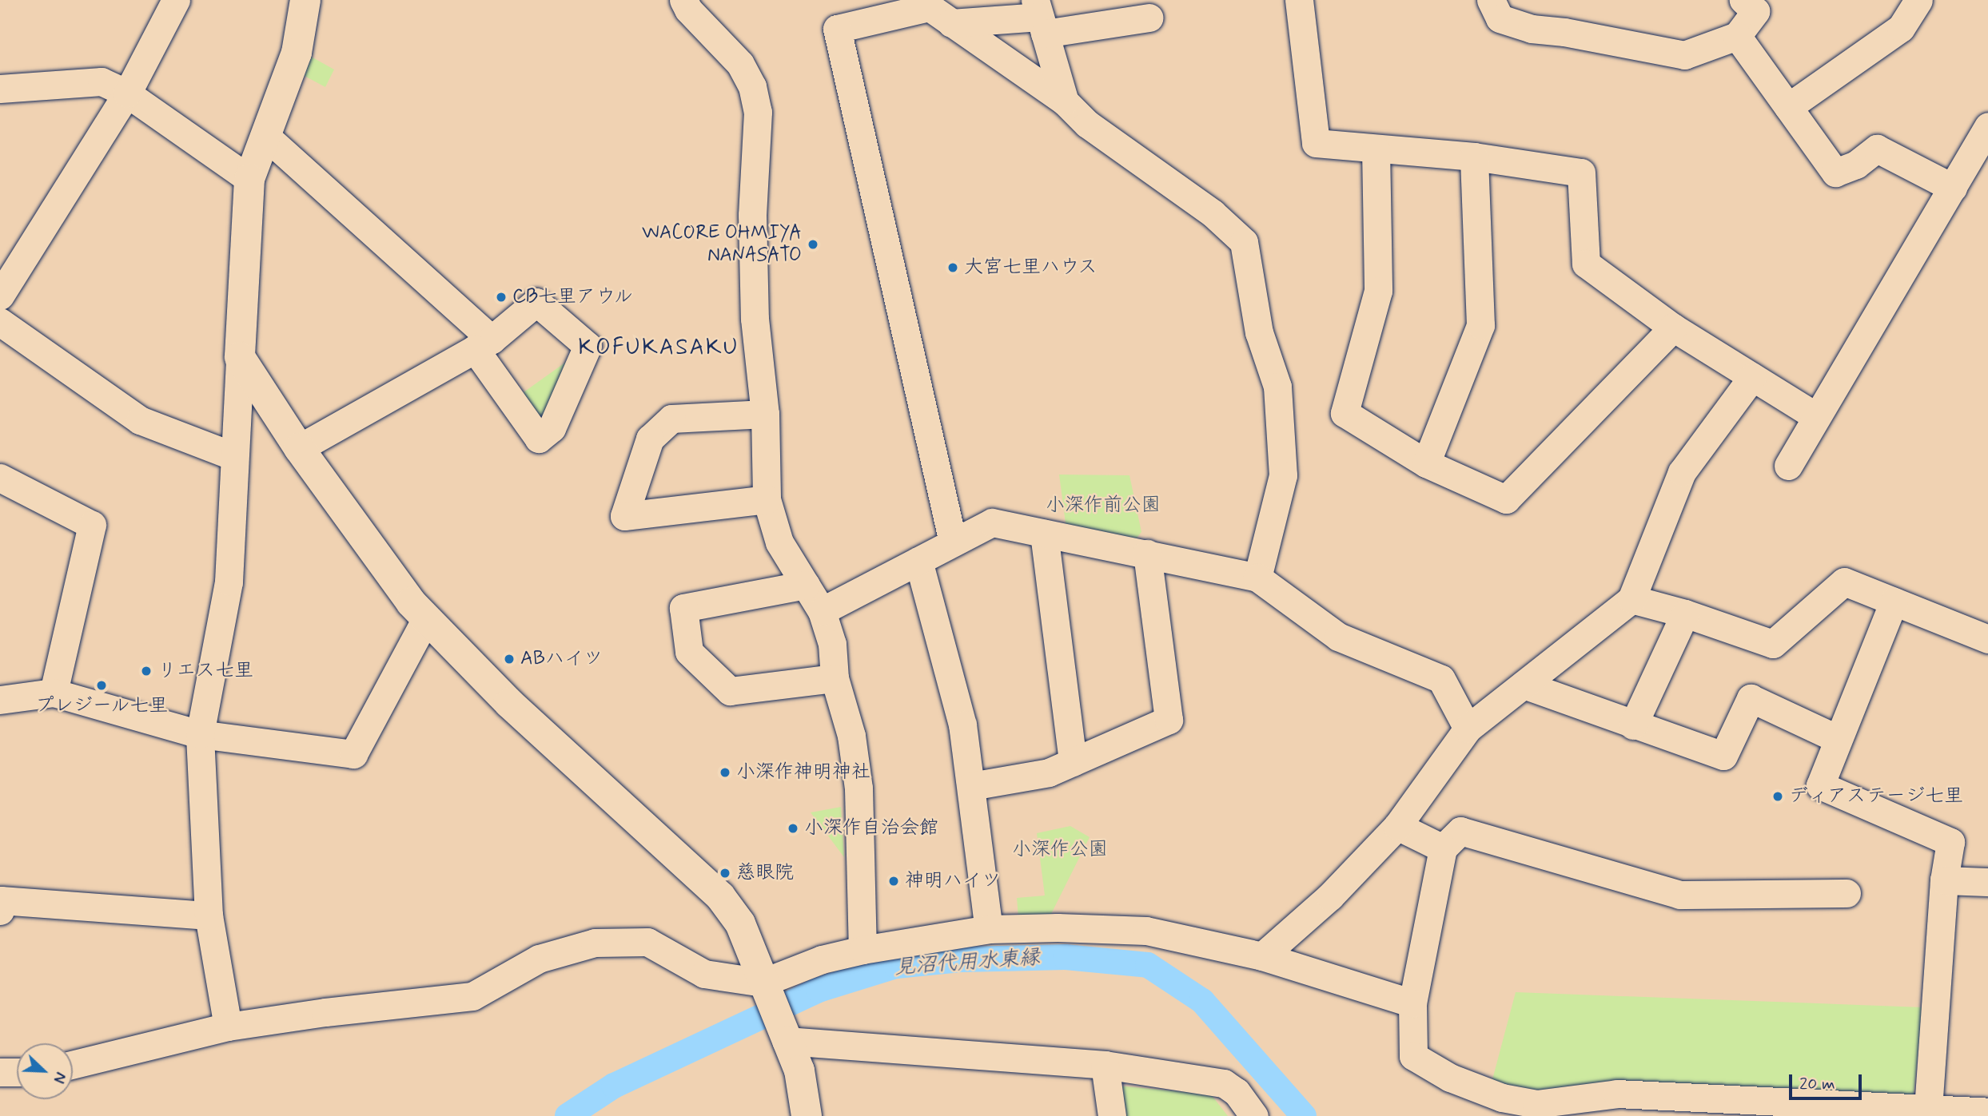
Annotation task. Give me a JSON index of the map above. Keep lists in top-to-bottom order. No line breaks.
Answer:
{"districts":["KOFUKASAKU"],"water":["見沼代用水東縁"],"parks":["小深作前公園","小深作公園"],"places":["WACORE OHMIYA NANASATO","大宮七里ハウス","CB七里アウル","ABハイツ","リエス七里","プレジール七里","小深作神明神社","ディアステージ七里","小深作自治会館","慈眼院","神明ハイツ"],"scale_bar":"20 m","north":"bottom right"}
